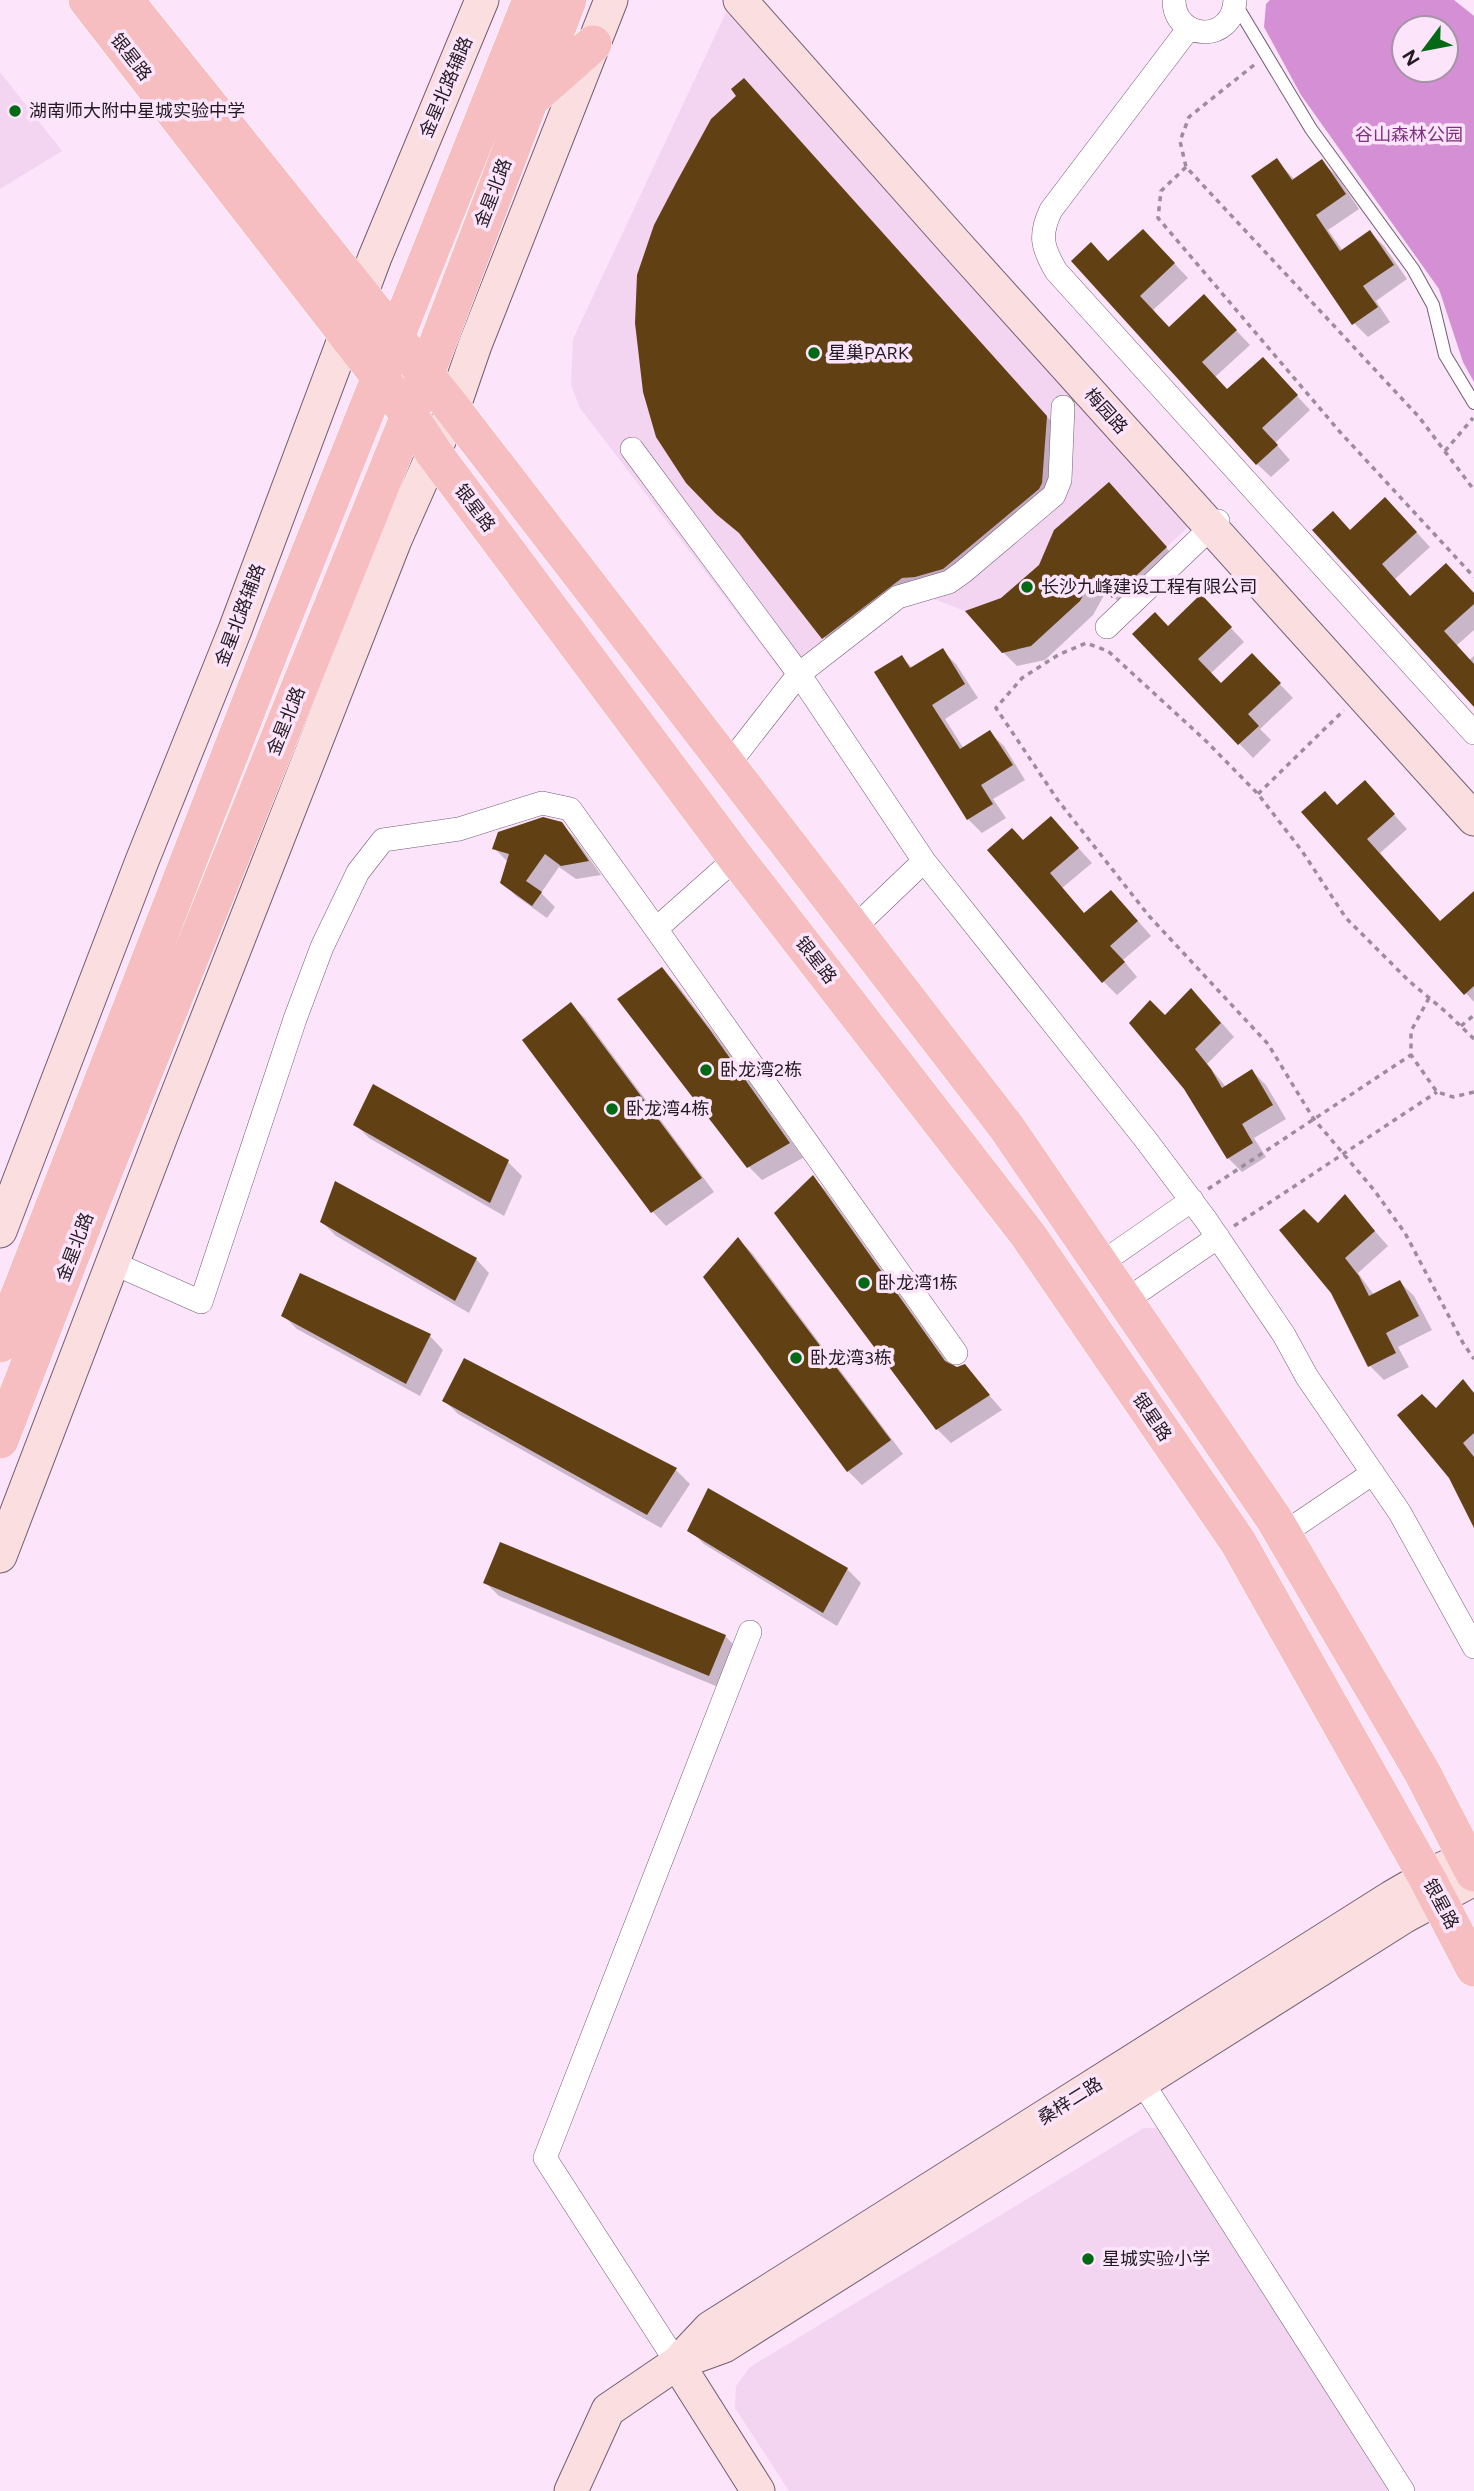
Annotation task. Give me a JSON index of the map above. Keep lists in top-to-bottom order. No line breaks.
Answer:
{"streets":{"main road":["银星路","金星北路"],"street":["金星北路辅路","梅园路","桑梓二路"]},"crossings":[["银星路","金星北路辅路"],["银星路","金星北路"],["银星路","桑梓二路"]],"parks":["谷山森林公园"],"places":["湖南师大附中星城实验中学","星巢PARK","长沙九峰建设工程有限公司","卧龙湾2栋","卧龙湾4栋","卧龙湾1栋","卧龙湾3栋","星城实验小学"],"north":"bottom left"}
